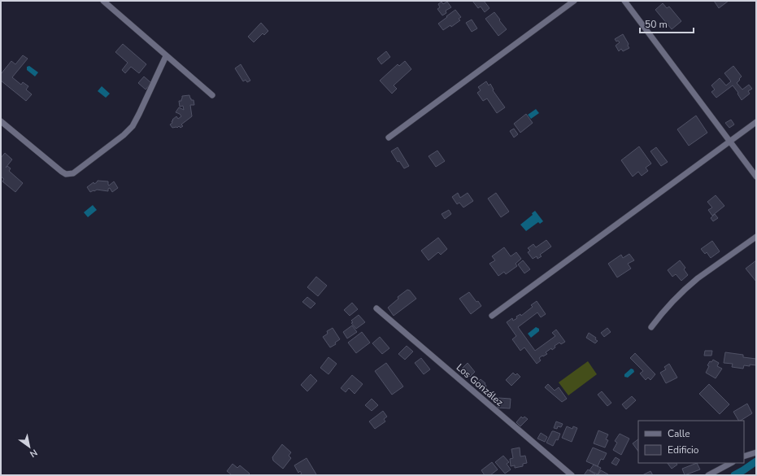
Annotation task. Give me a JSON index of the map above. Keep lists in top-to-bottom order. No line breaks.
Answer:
{"streets":{"street":["Los González"]},"legend":["Calle","Edificio"],"scale_bar":"50 m","north":"bottom right"}
